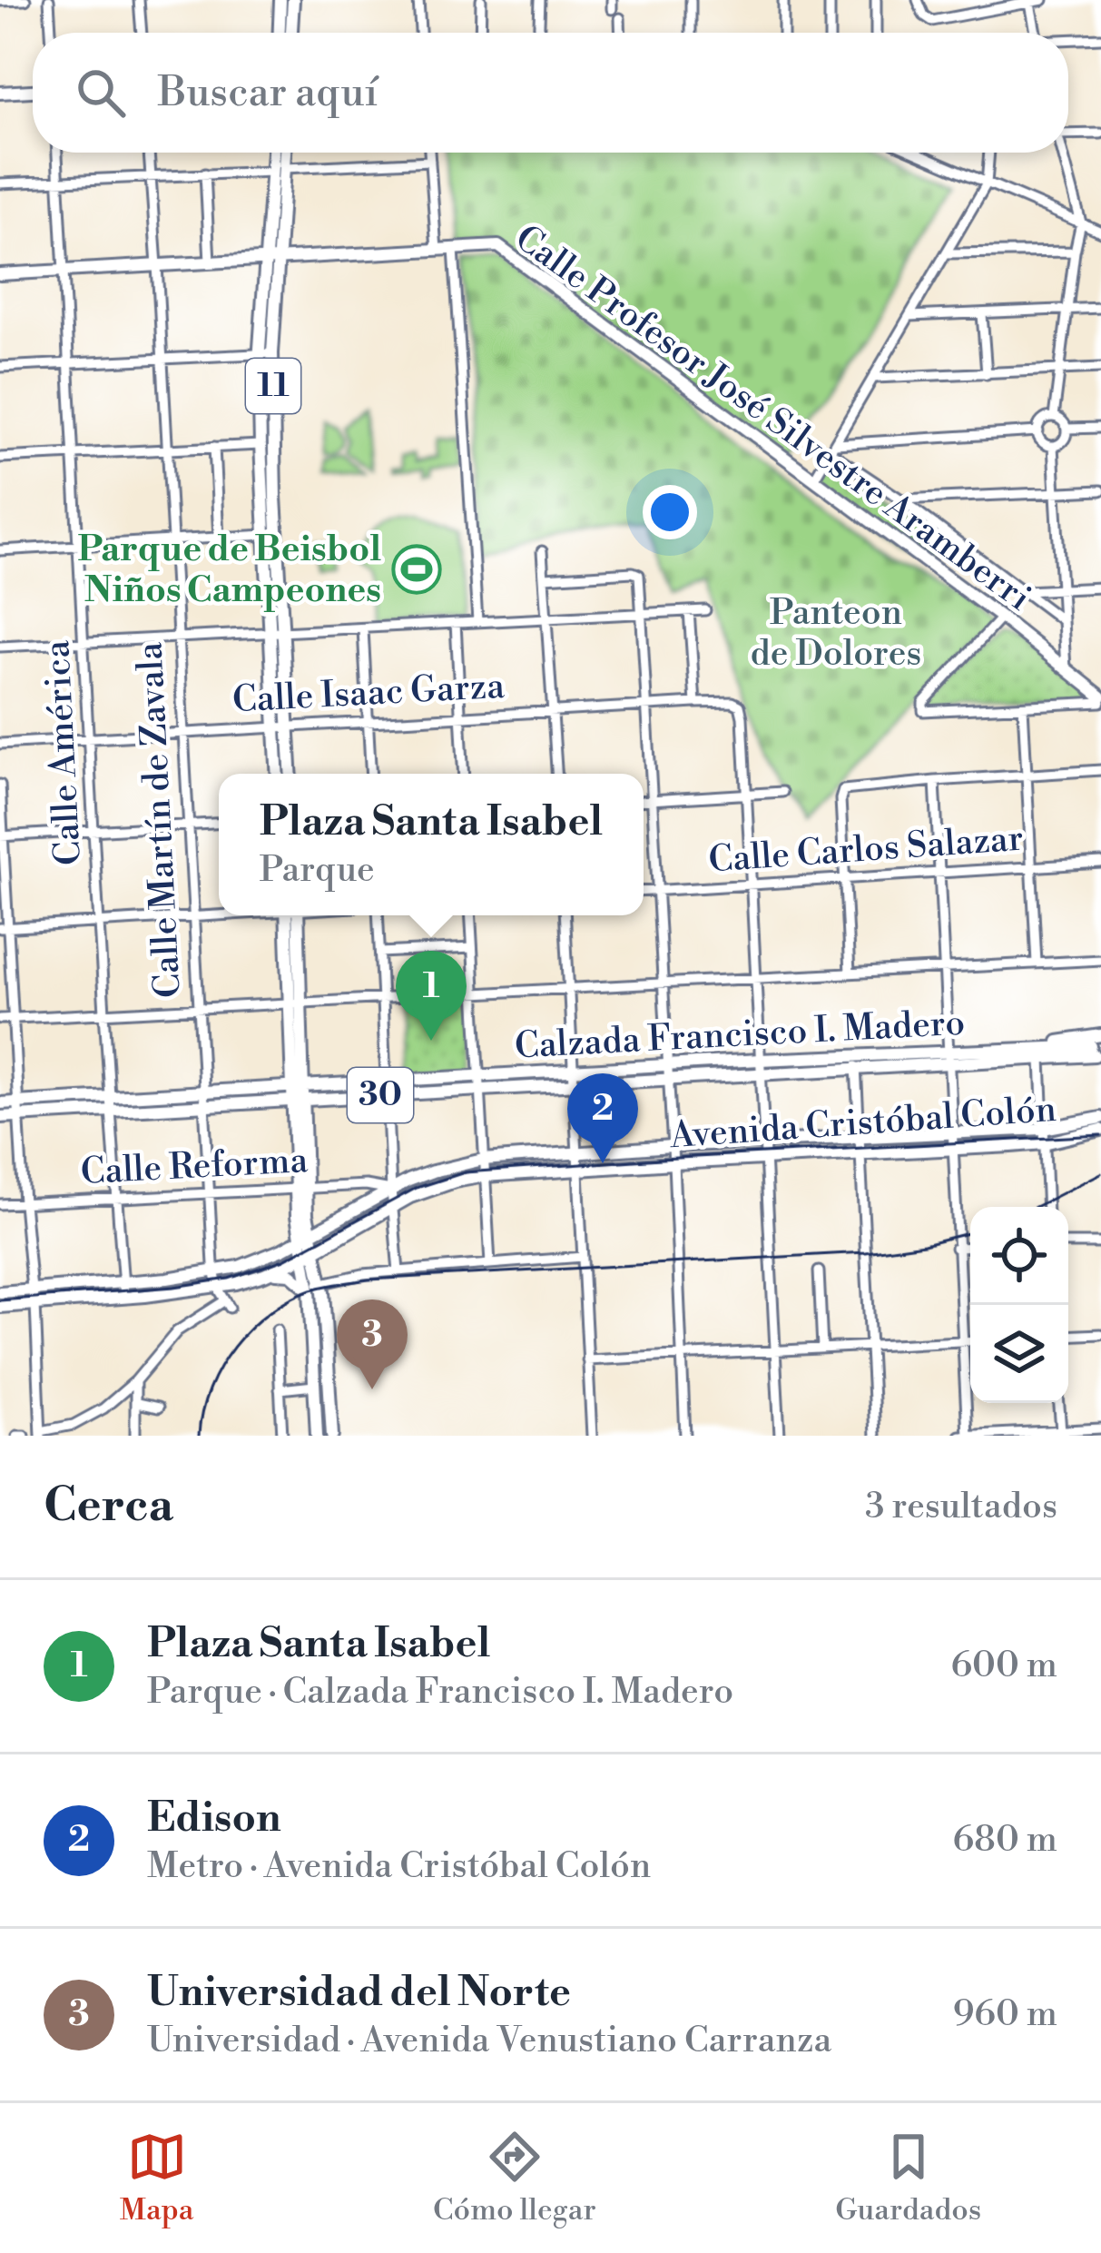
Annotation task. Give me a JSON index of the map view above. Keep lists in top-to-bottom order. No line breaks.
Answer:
{"streets":{"main road":["11","Calle Profesor José Silvestre Aramberri","Calzada Francisco I. Madero","30","Avenida Cristóbal Colón"],"street":["Calle Isaac Garza","Calle América","Calle Martín de Zavala","Calle Carlos Salazar","Calle Reforma"]},"crossings":[["11","Calle Profesor José Silvestre Aramberri"],["11","Calle Isaac Garza"],["Calle Profesor José Silvestre Aramberri","Calle América"],["Calle Profesor José Silvestre Aramberri","Calle Martín de Zavala"],["Calle Isaac Garza","Calle América"],["Calle Isaac Garza","Calle Martín de Zavala"],["Calle América","Calzada Francisco I. Madero"],["Calle América","Avenida Cristóbal Colón"],["Calle América","Calle Reforma"],["Calle Martín de Zavala","Calzada Francisco I. Madero"],["Calle Martín de Zavala","Avenida Cristóbal Colón"],["Calle Martín de Zavala","Calle Reforma"],["Avenida Cristóbal Colón","Calle Reforma"]],"parks":["Panteon de Dolores"],"places":{"sports":["Parque de Beisbol Niños Campeones"]},"page":{"search":"Buscar aquí","popup":["Plaza Santa Isabel","Parque"],"pins":["1","2","3"],"heading":["Cerca","3 resultados"],"list":[{"mark":"1","name":"Plaza Santa Isabel","note":"Parque · Calzada Francisco I. Madero","value":"600 m"},{"mark":"2","name":"Edison","note":"Metro · Avenida Cristóbal Colón","value":"680 m"},{"mark":"3","name":"Universidad del Norte","note":"Universidad · Avenida Venustiano Carranza","value":"960 m"}],"nav":["Mapa","Cómo llegar","Guardados"]}}
